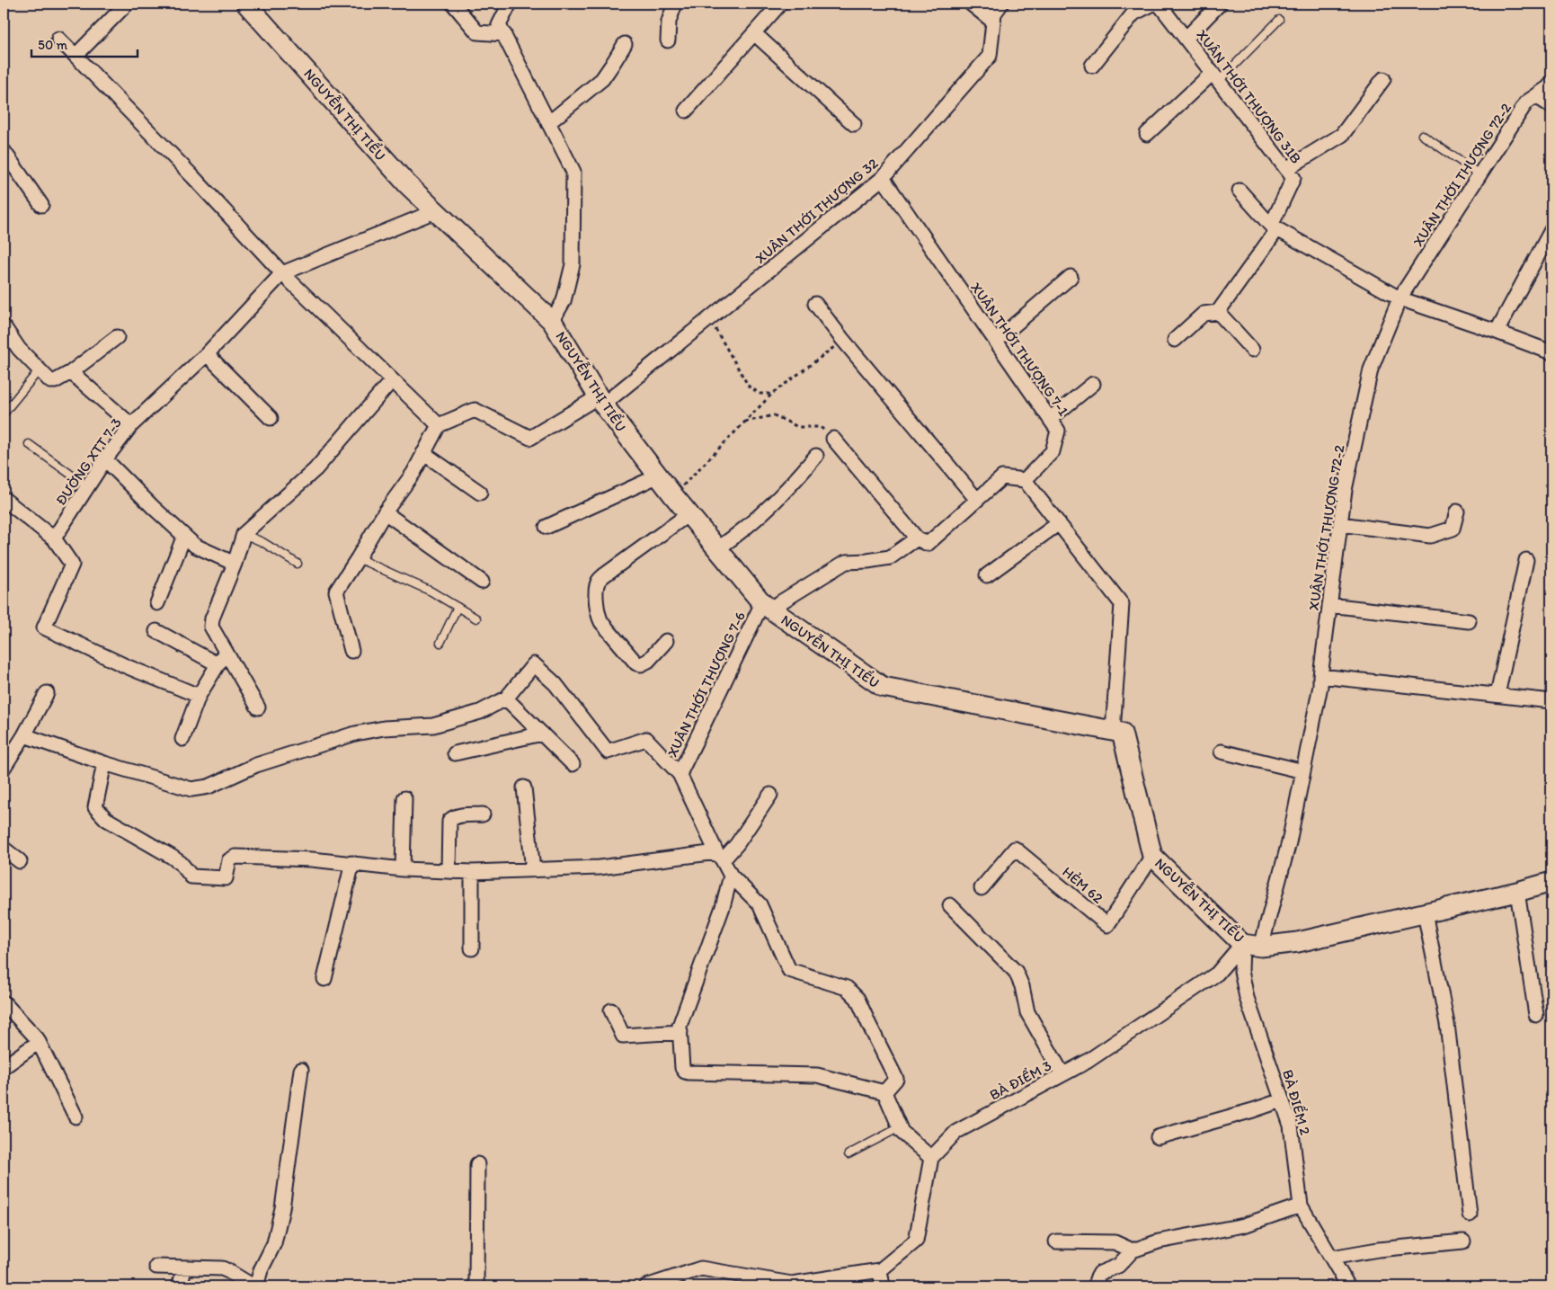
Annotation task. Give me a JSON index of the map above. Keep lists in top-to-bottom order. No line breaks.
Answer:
{"streets":{"street":["XUÂN THỚI THƯỢNG 31B","NGUYỄN THỊ TIỂU","XUÂN THỚI THƯỢNG 72-2","XUÂN THỚI THƯỢNG 32","XUÂN THỚI THƯỢNG 7-1","ĐƯỜNG XTT 7-3","XUÂN THỚI THƯỢNG 7-6","HẺM 62","BÀ ĐIỂM 3","BÀ ĐIỂM 2"]},"crossings":[["NGUYỄN THỊ TIỂU","XUÂN THỚI THƯỢNG 72-2"],["NGUYỄN THỊ TIỂU","XUÂN THỚI THƯỢNG 32"],["NGUYỄN THỊ TIỂU","ĐƯỜNG XTT 7-3"],["NGUYỄN THỊ TIỂU","XUÂN THỚI THƯỢNG 7-6"],["NGUYỄN THỊ TIỂU","HẺM 62"],["NGUYỄN THỊ TIỂU","BÀ ĐIỂM 3"],["NGUYỄN THỊ TIỂU","BÀ ĐIỂM 2"],["XUÂN THỚI THƯỢNG 32","XUÂN THỚI THƯỢNG 7-1"],["BÀ ĐIỂM 3","BÀ ĐIỂM 2"]],"scale_bar":"50 m"}
